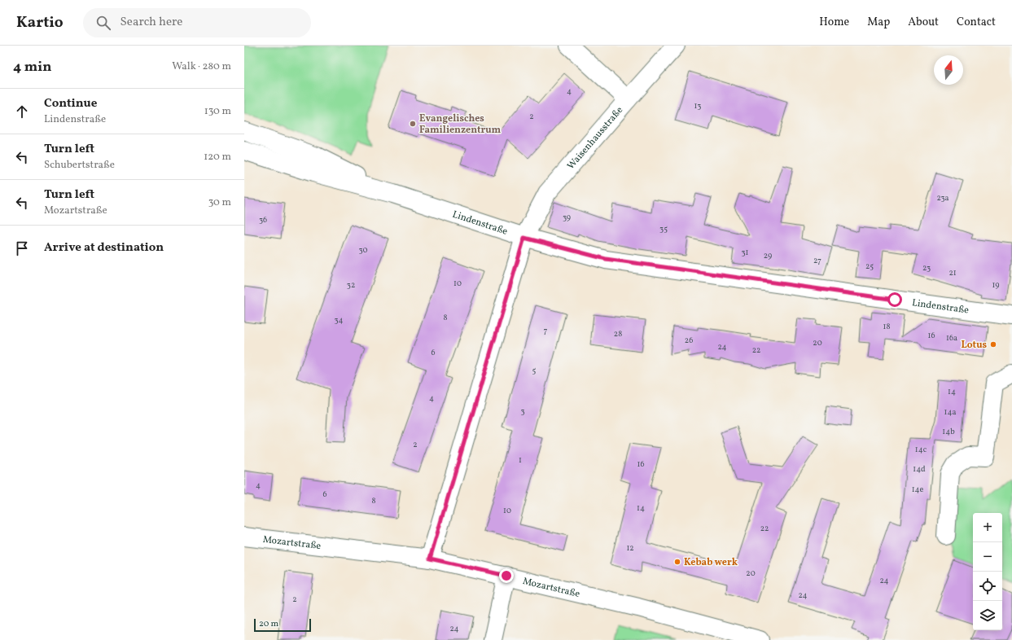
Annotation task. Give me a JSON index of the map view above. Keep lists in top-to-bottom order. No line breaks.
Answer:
{"streets":{"street":["Waisenhausstraße","Lindenstraße","Mozartstraße"]},"crossings":[["Waisenhausstraße","Lindenstraße"],["Waisenhausstraße","Mozartstraße"]],"places":["Evangelisches Familienzentrum","Lotus","Kebab werk"],"house_numbers":["4","13","2","23a","39","36","35","30","31","29","27","25","23","21","10","32","19","8","34","18","7","28","16","16a","26","20","24","22","6","5","14","4","3","14a","14b","2","14c","1","16","14d","4","14e","6","8","14","10","22","12","20","24","24","2","24"],"scale_bar":"20 m","north":"top","page":{"header":"Kartio","search":"Search here","nav":["Home","Map","About","Contact"],"heading":["4 min","Walk · 280 m"],"list":[["Continue","Lindenstraße","130 m"],["Turn left","Schubertstraße","120 m"],["Turn left","Mozartstraße","30 m"],"Arrive at destination"],"map_buttons":["+","−"],"scale":"20 m"}}
